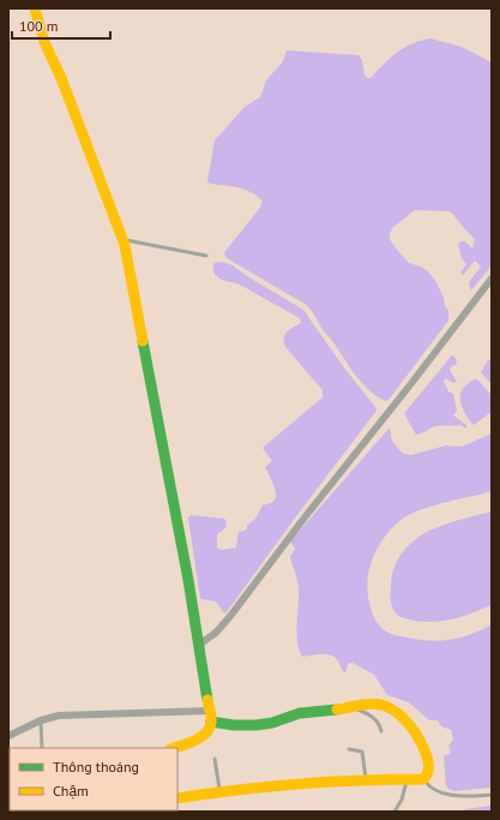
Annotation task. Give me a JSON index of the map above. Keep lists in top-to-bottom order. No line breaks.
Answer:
{"legend":["Thông thoáng","Chậm"],"scale_bar":"100 m"}
